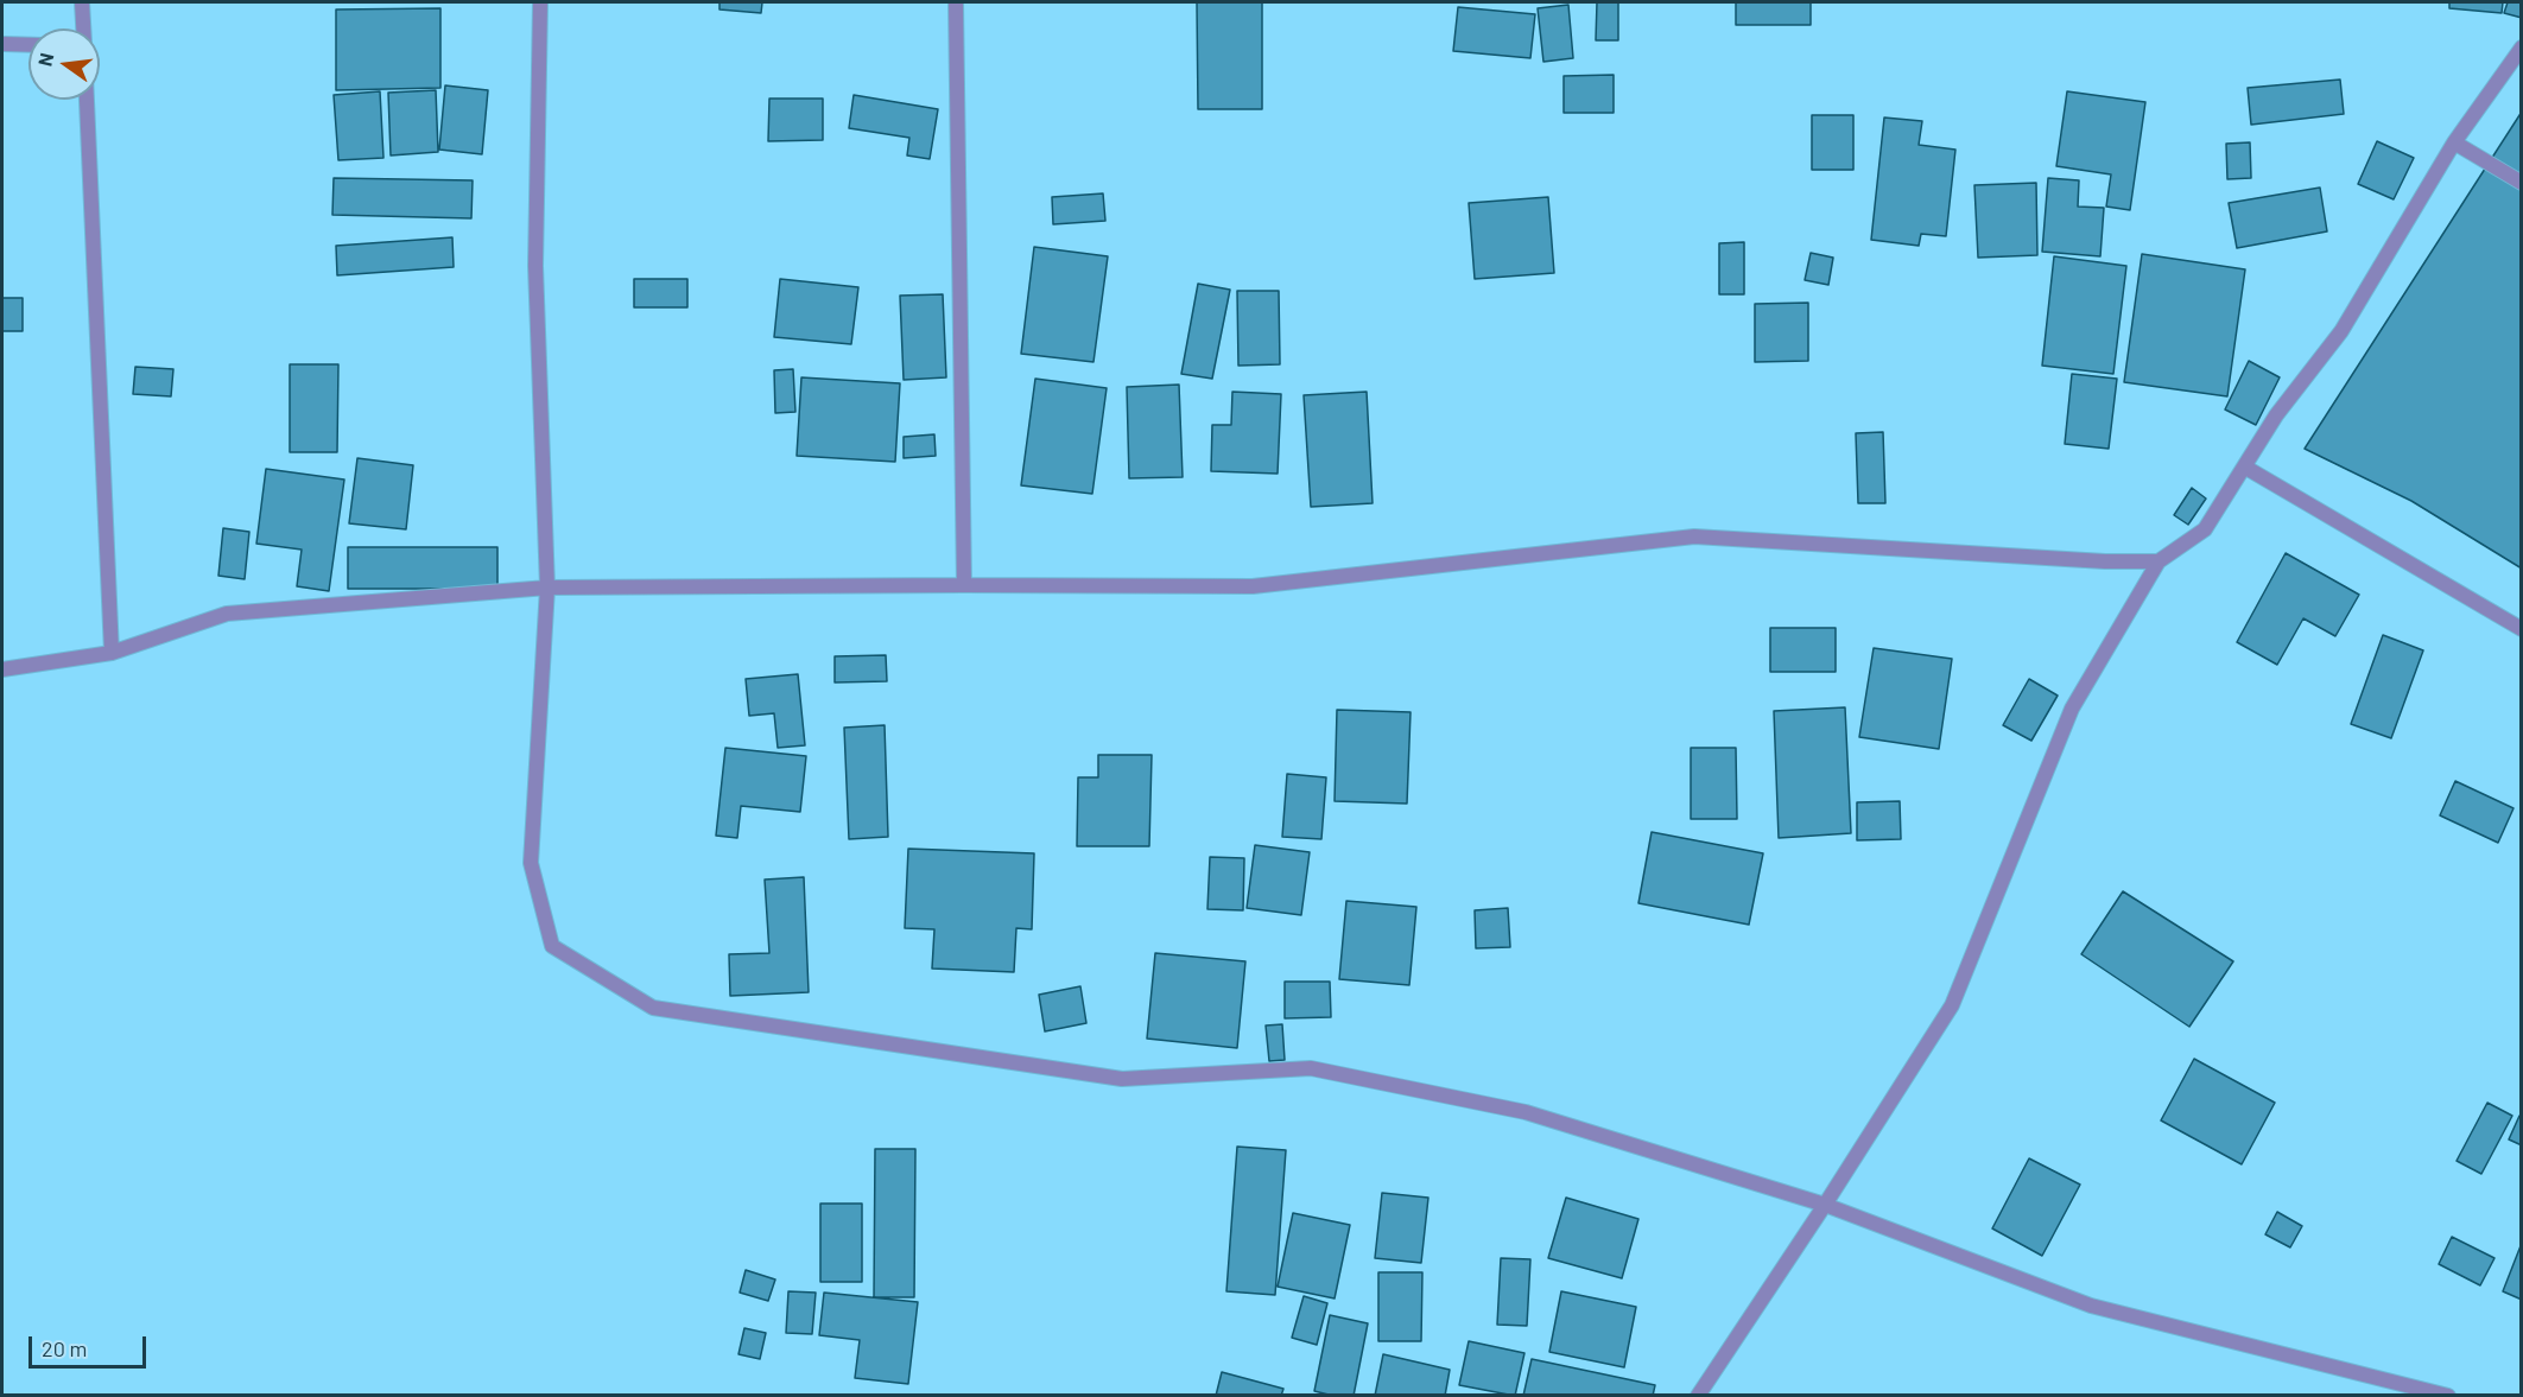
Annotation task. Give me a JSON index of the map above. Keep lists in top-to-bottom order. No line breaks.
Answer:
{"scale_bar":"20 m","north":"left"}
